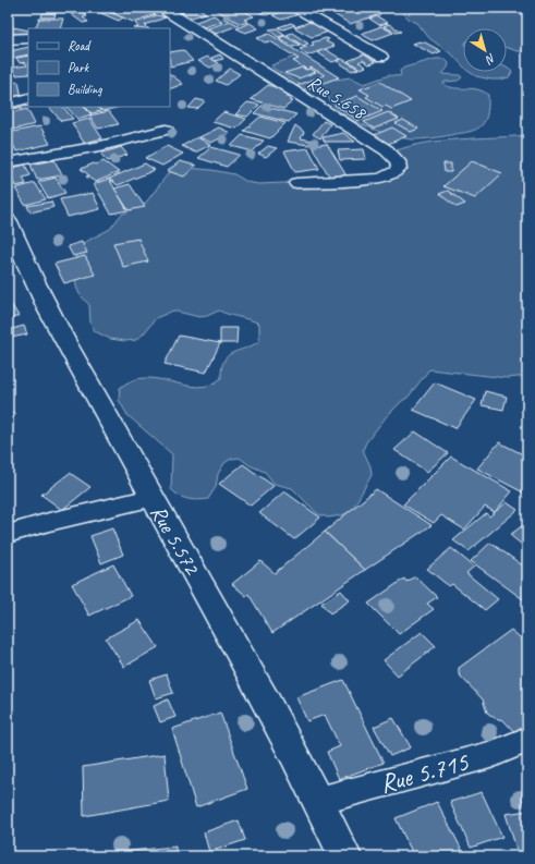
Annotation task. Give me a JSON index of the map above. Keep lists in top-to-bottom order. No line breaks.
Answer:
{"streets":{"street":["Rue 5.658","Rue 5.572","Rue 5.715"]},"crossings":[["Rue 5.572","Rue 5.715"]],"legend":["Road","Park","Building"],"north":"bottom right"}
